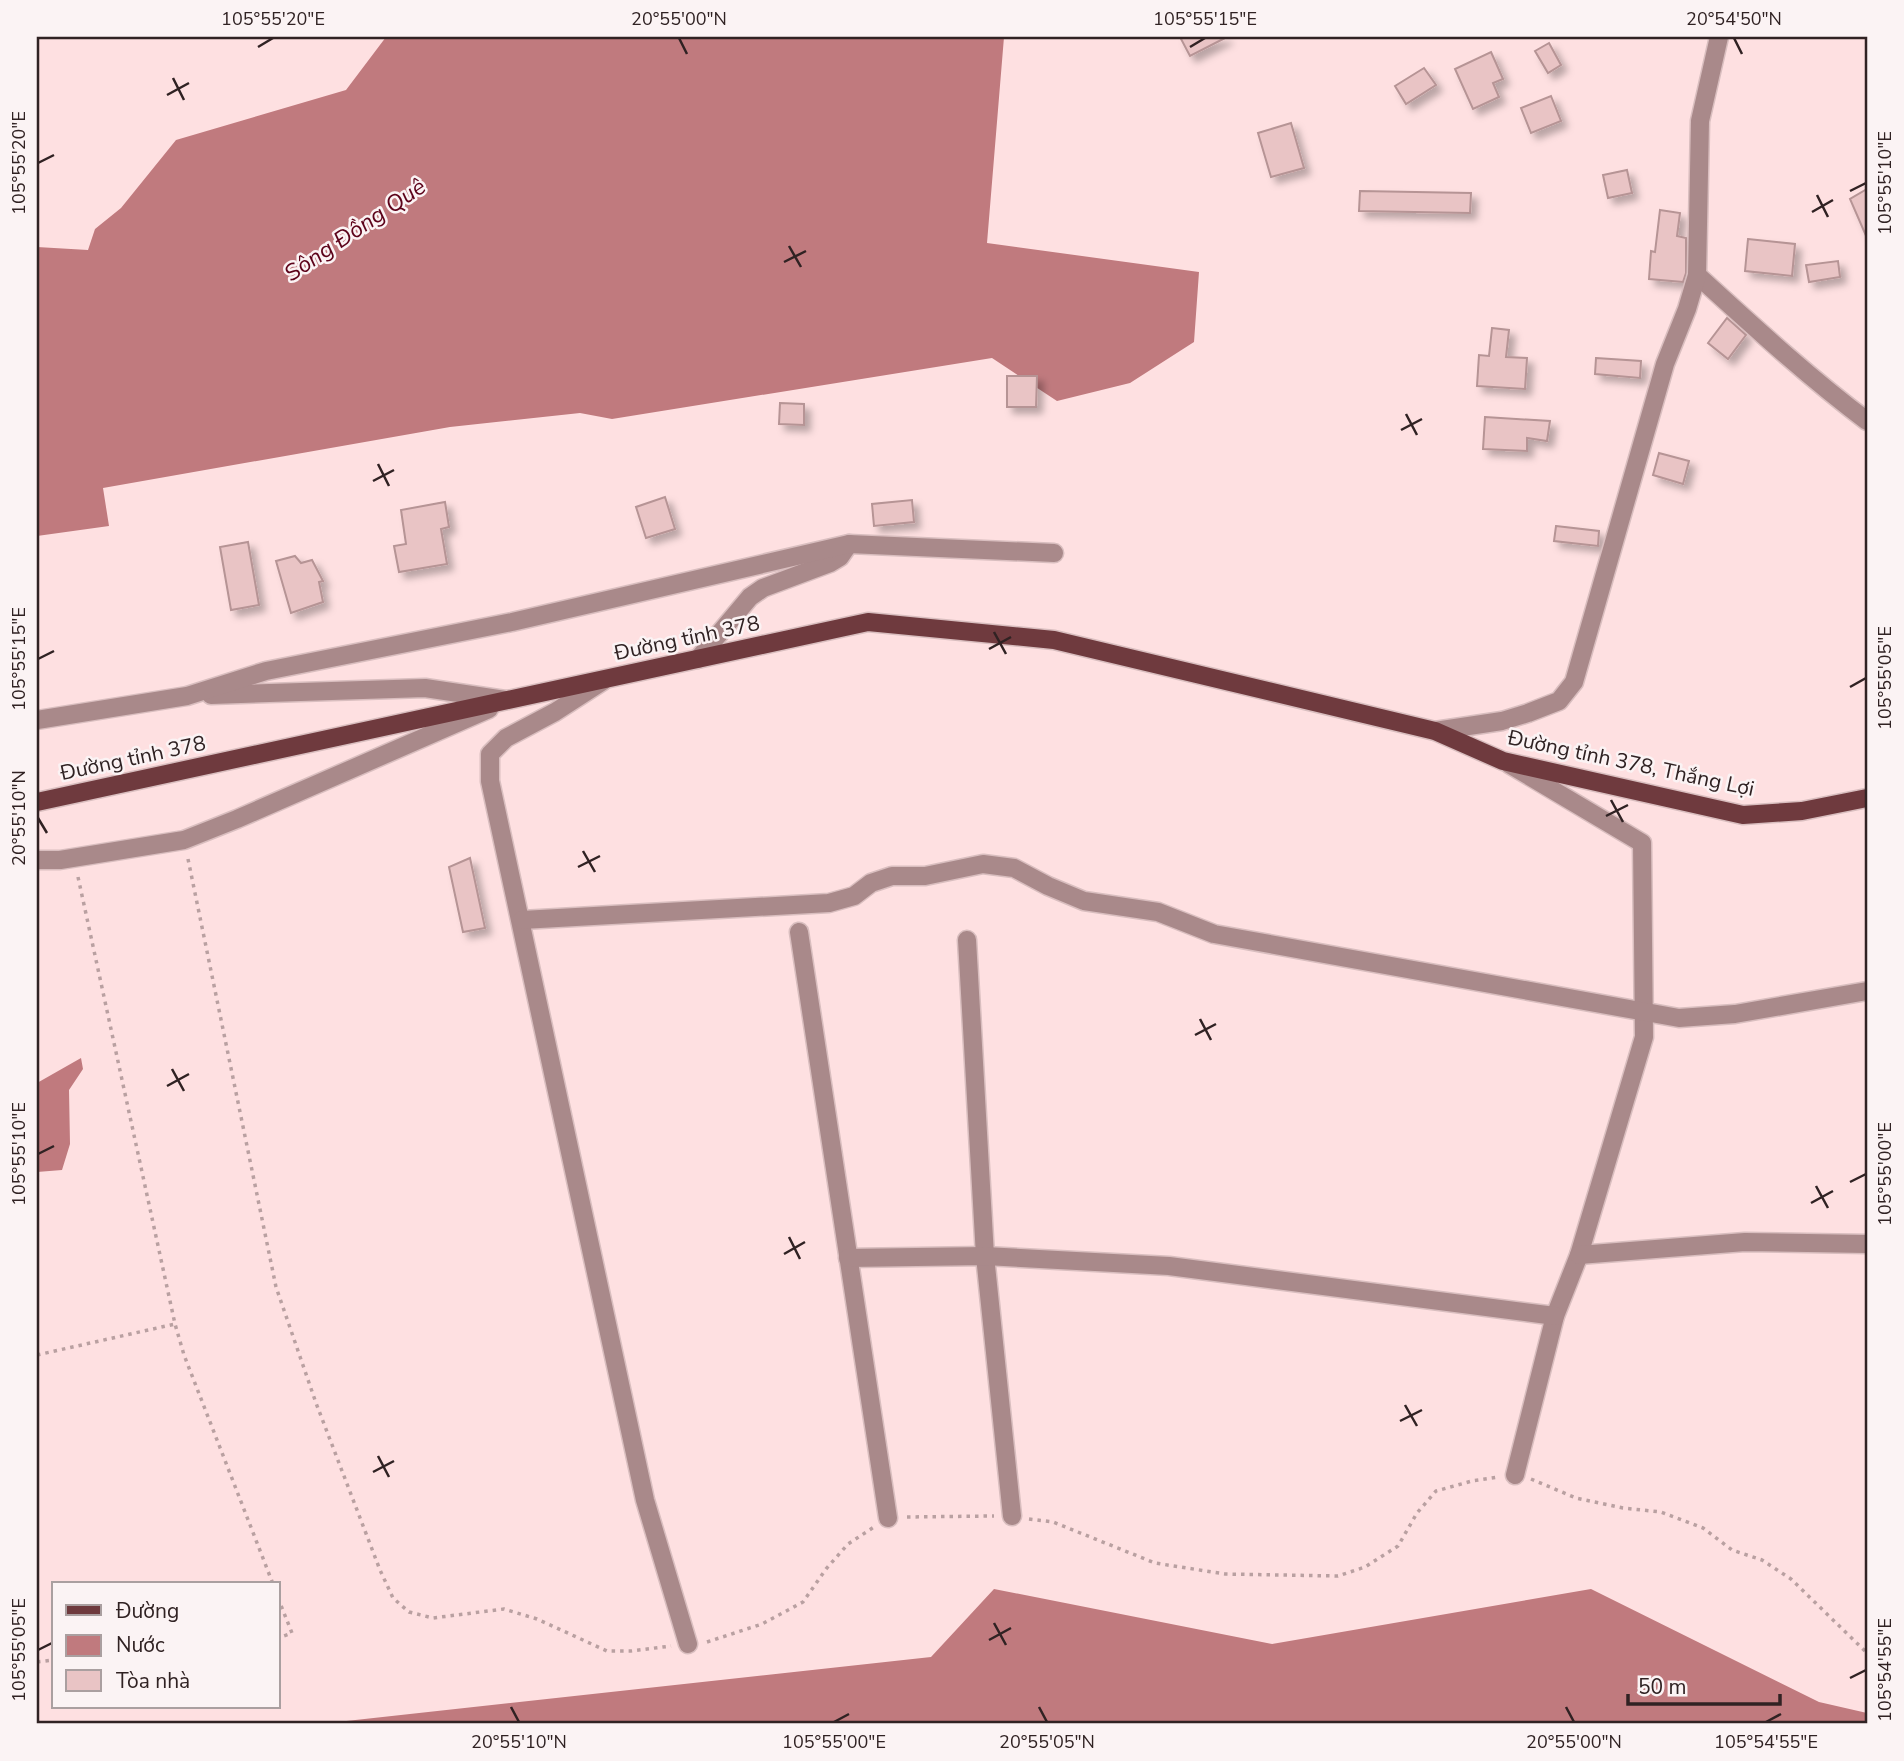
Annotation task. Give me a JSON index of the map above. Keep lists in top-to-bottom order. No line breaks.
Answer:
{"streets":{"main road":["Đường tỉnh 378","Đường tỉnh 378, Thắng Lợi"]},"crossings":[["Đường tỉnh 378","Đường tỉnh 378, Thắng Lợi"]],"water":["Sông Đồng Quê"],"legend":["Đường","Nước","Tòa nhà"],"scale_bar":"50 m","coordinates":["105°55'20\"E","20°55'00\"N","105°55'15\"E","20°54'50\"N","105°55'10\"E","105°55'05\"E","20°55'10\"N","105°55'00\"E","105°54'55\"E","20°55'05\"N"]}
